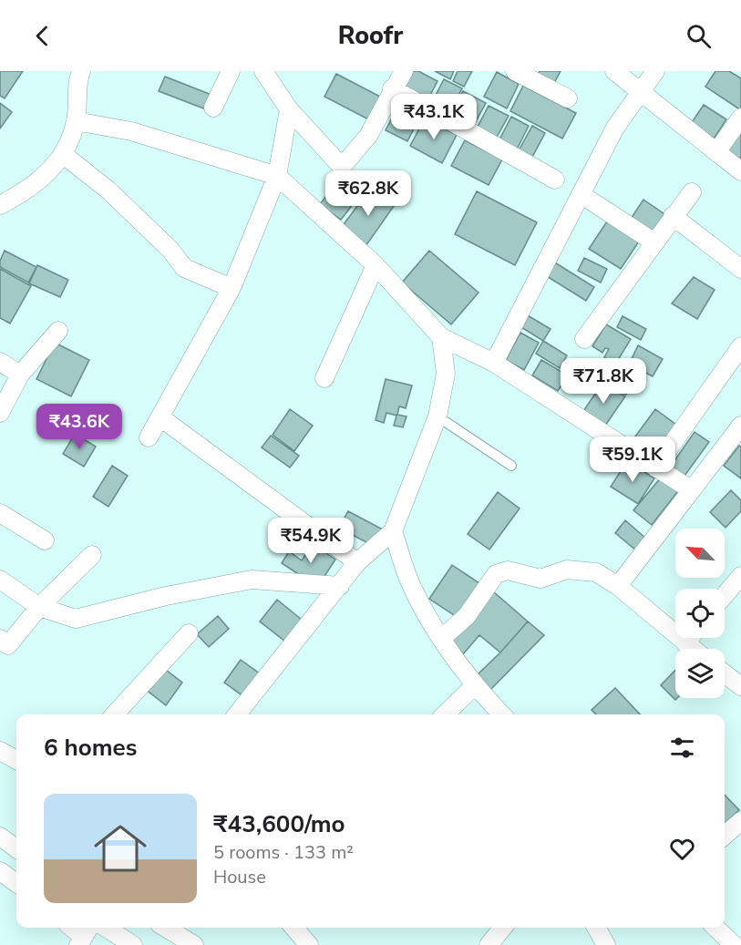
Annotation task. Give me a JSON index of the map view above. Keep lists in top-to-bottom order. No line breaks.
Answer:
{"north":"top left","page":{"header":"Roofr","price":["₹43.1K","₹62.8K","₹71.8K","₹43.6K","₹59.1K","₹54.9K"],"heading":"6 homes","list":[{"name":"₹43,600/mo","note":"5 rooms · 133 m² · House"}]}}
